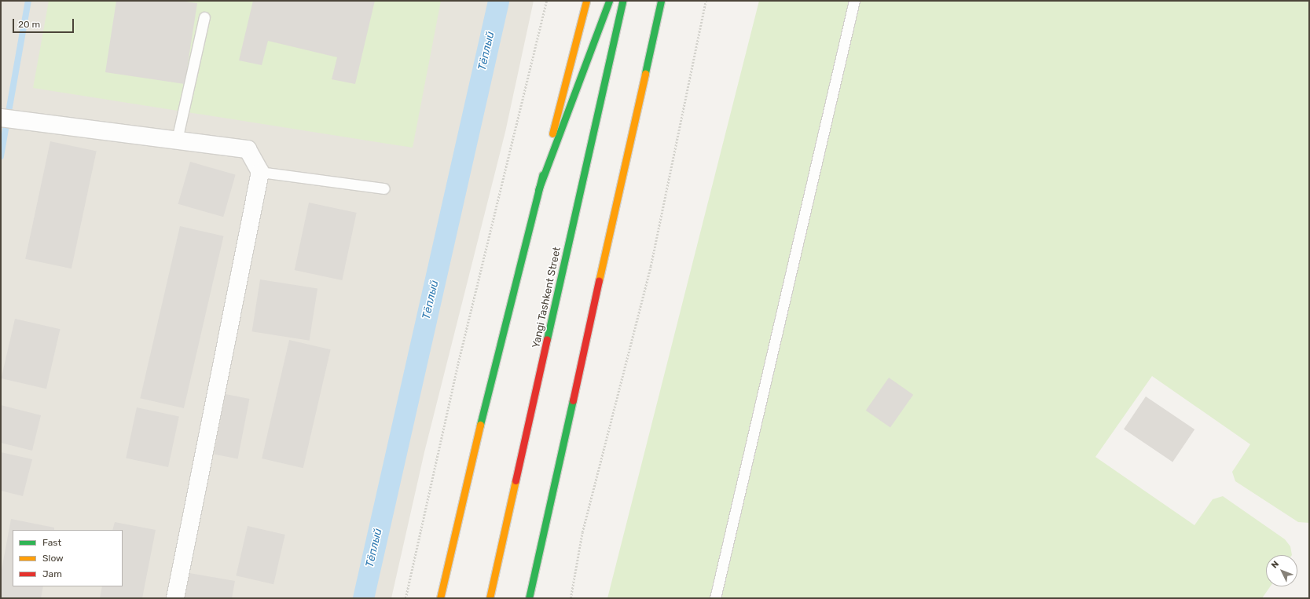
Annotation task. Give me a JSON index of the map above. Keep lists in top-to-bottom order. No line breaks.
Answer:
{"streets":{"main road":["Yangi Tashkent Street"]},"water":["Тёплый"],"legend":["Fast","Slow","Jam"],"scale_bar":"20 m","north":"top left"}
